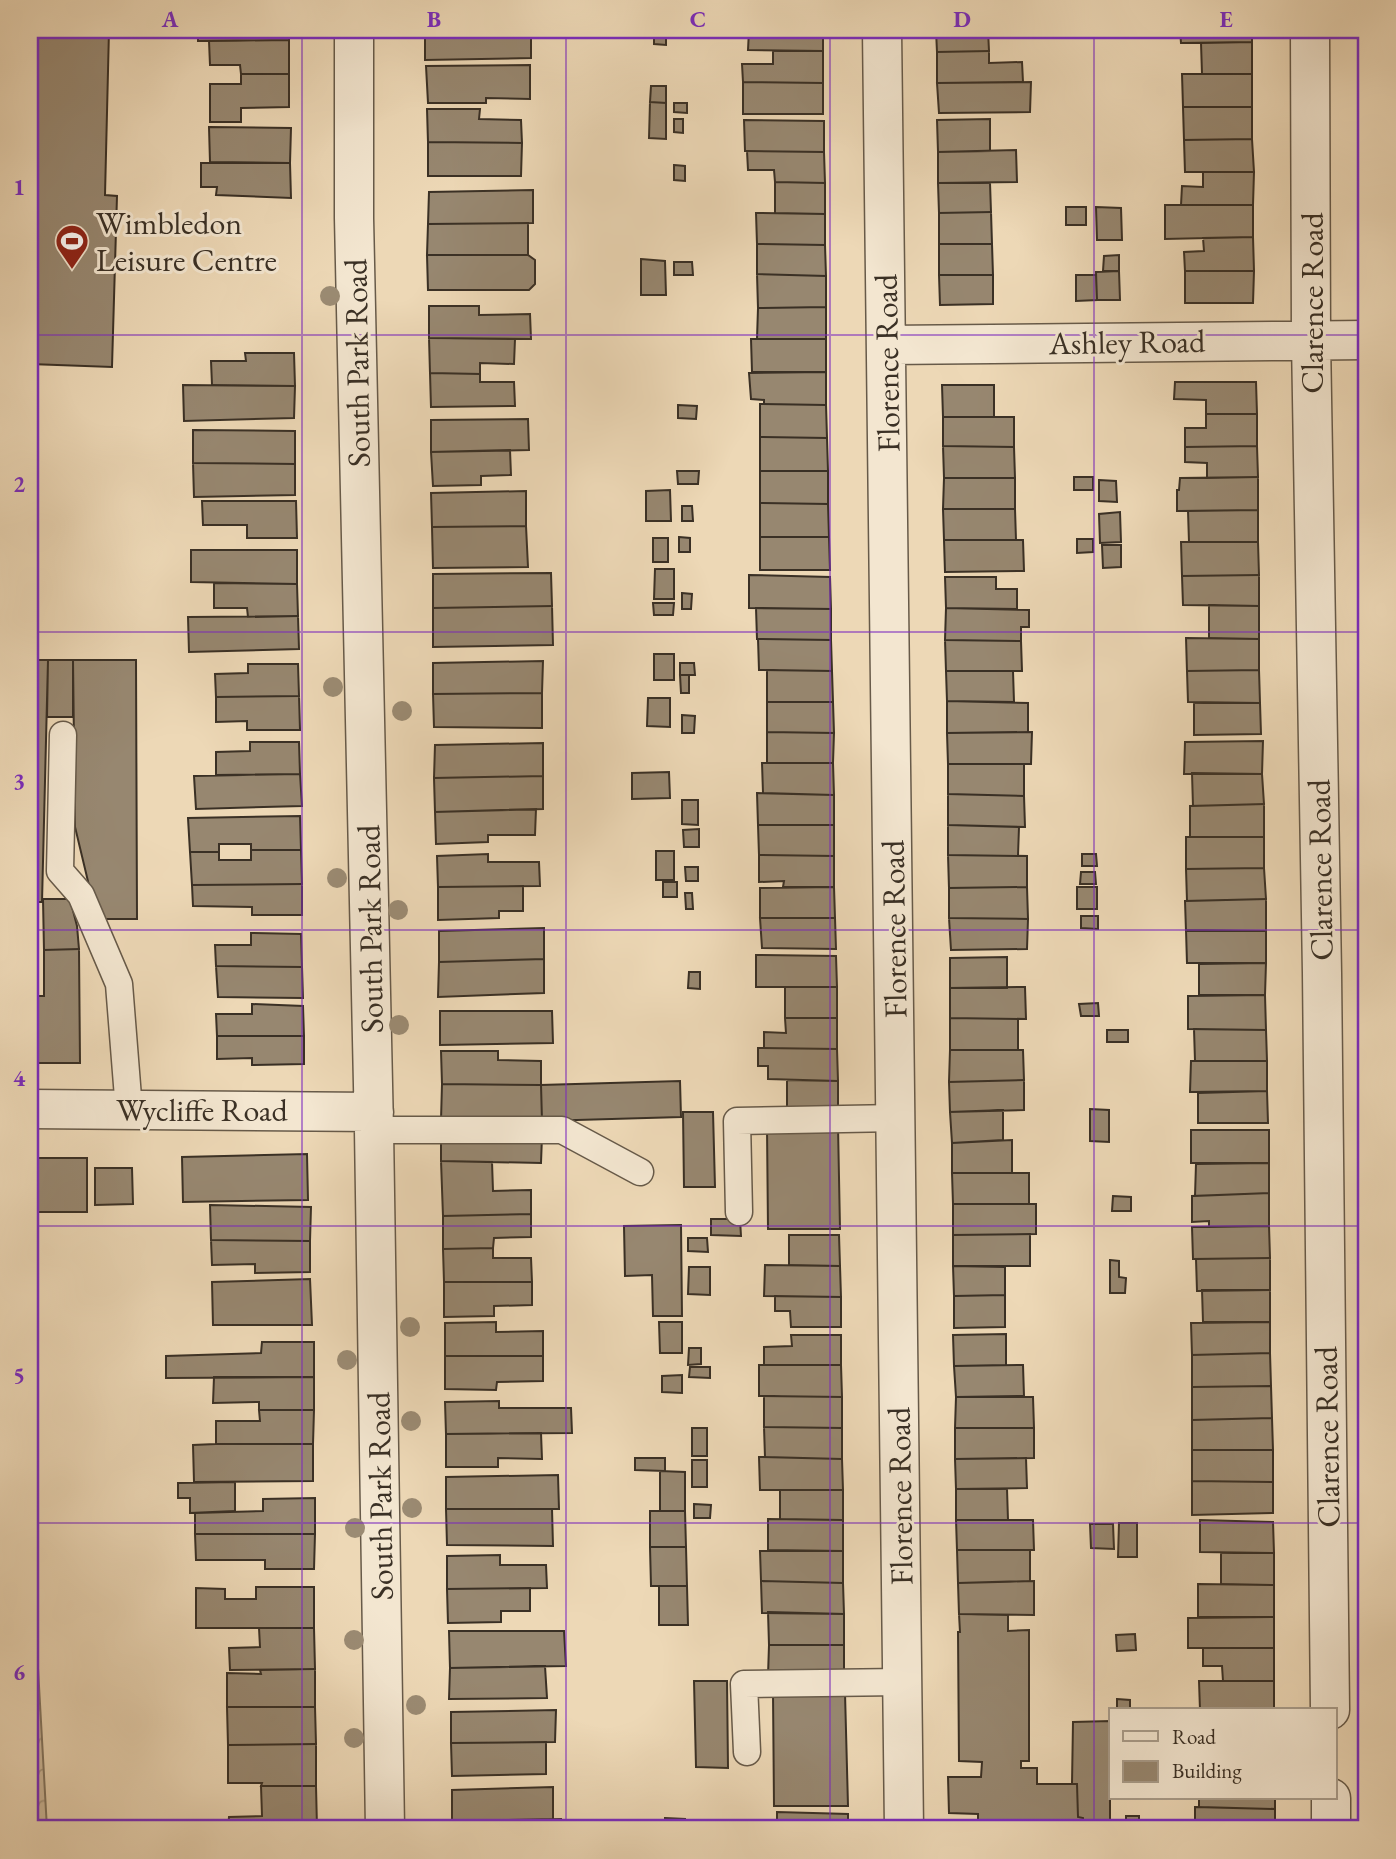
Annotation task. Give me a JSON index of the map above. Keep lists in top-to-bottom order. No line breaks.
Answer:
{"streets":{"street":["Clarence Road","Ashley Road","South Park Road","Florence Road","Wycliffe Road"]},"crossings":[["Clarence Road","Ashley Road"],["Ashley Road","Florence Road"],["South Park Road","Wycliffe Road"]],"places":{"sports":["Wimbledon Leisure Centre"]},"legend":["Road","Building"],"grid":{"columns":["A","B","C","D","E"],"rows":["1","2","3","4","5","6"]}}
